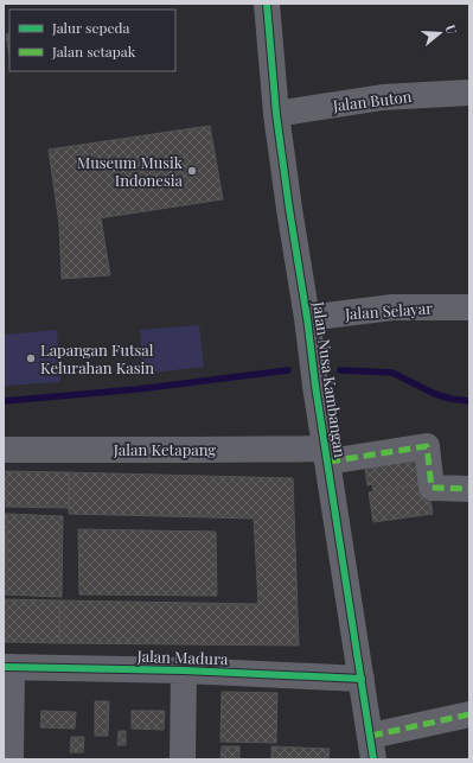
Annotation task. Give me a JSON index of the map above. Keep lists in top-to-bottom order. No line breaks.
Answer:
{"streets":{"street":["Jalan Buton","Jalan Selayar","Jalan Nusa Kambangan","Jalan Ketapang","Jalan Madura"]},"crossings":[["Jalan Buton","Jalan Nusa Kambangan"],["Jalan Selayar","Jalan Nusa Kambangan"],["Jalan Nusa Kambangan","Jalan Ketapang"],["Jalan Nusa Kambangan","Jalan Madura"]],"places":["Museum Musik Indonesia","Lapangan Futsal Kelurahan Kasin"],"legend":["Jalur sepeda","Jalan setapak"],"north":"right"}
